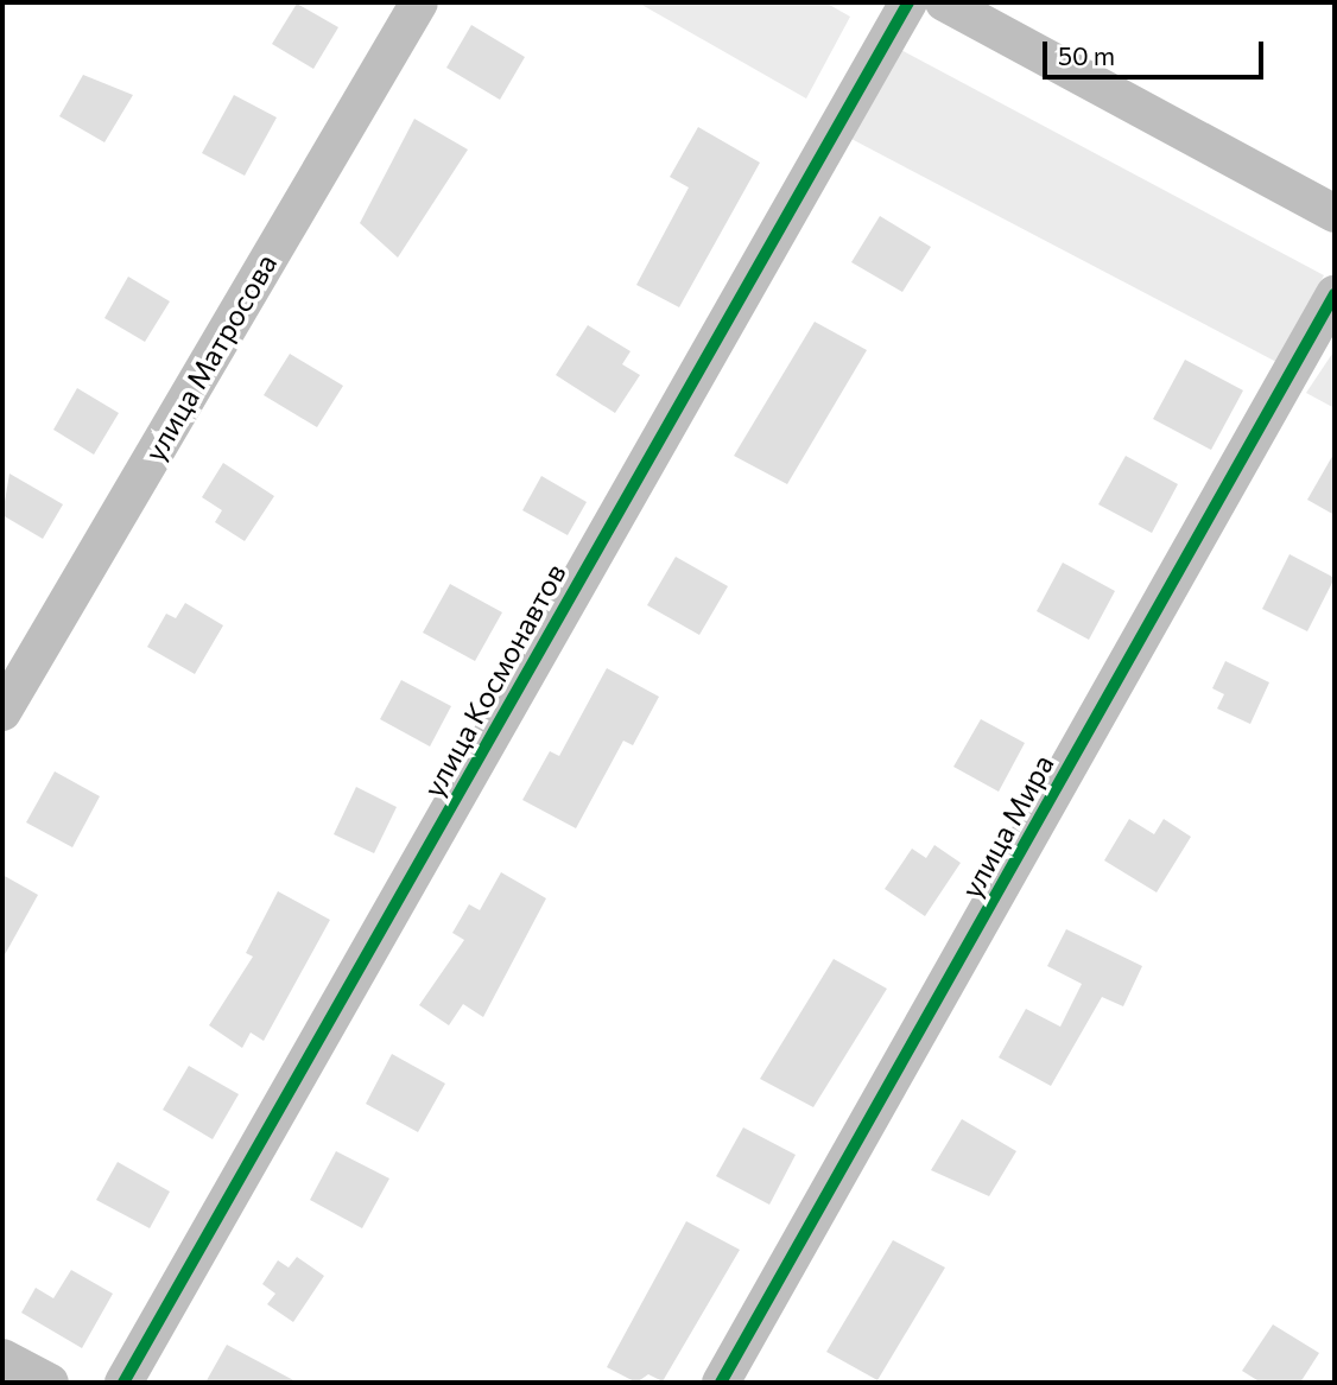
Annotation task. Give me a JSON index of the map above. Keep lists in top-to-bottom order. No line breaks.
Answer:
{"streets":{"street":["улица Матросова","улица Космонавтов","улица Мира"]},"scale_bar":"50 m"}
